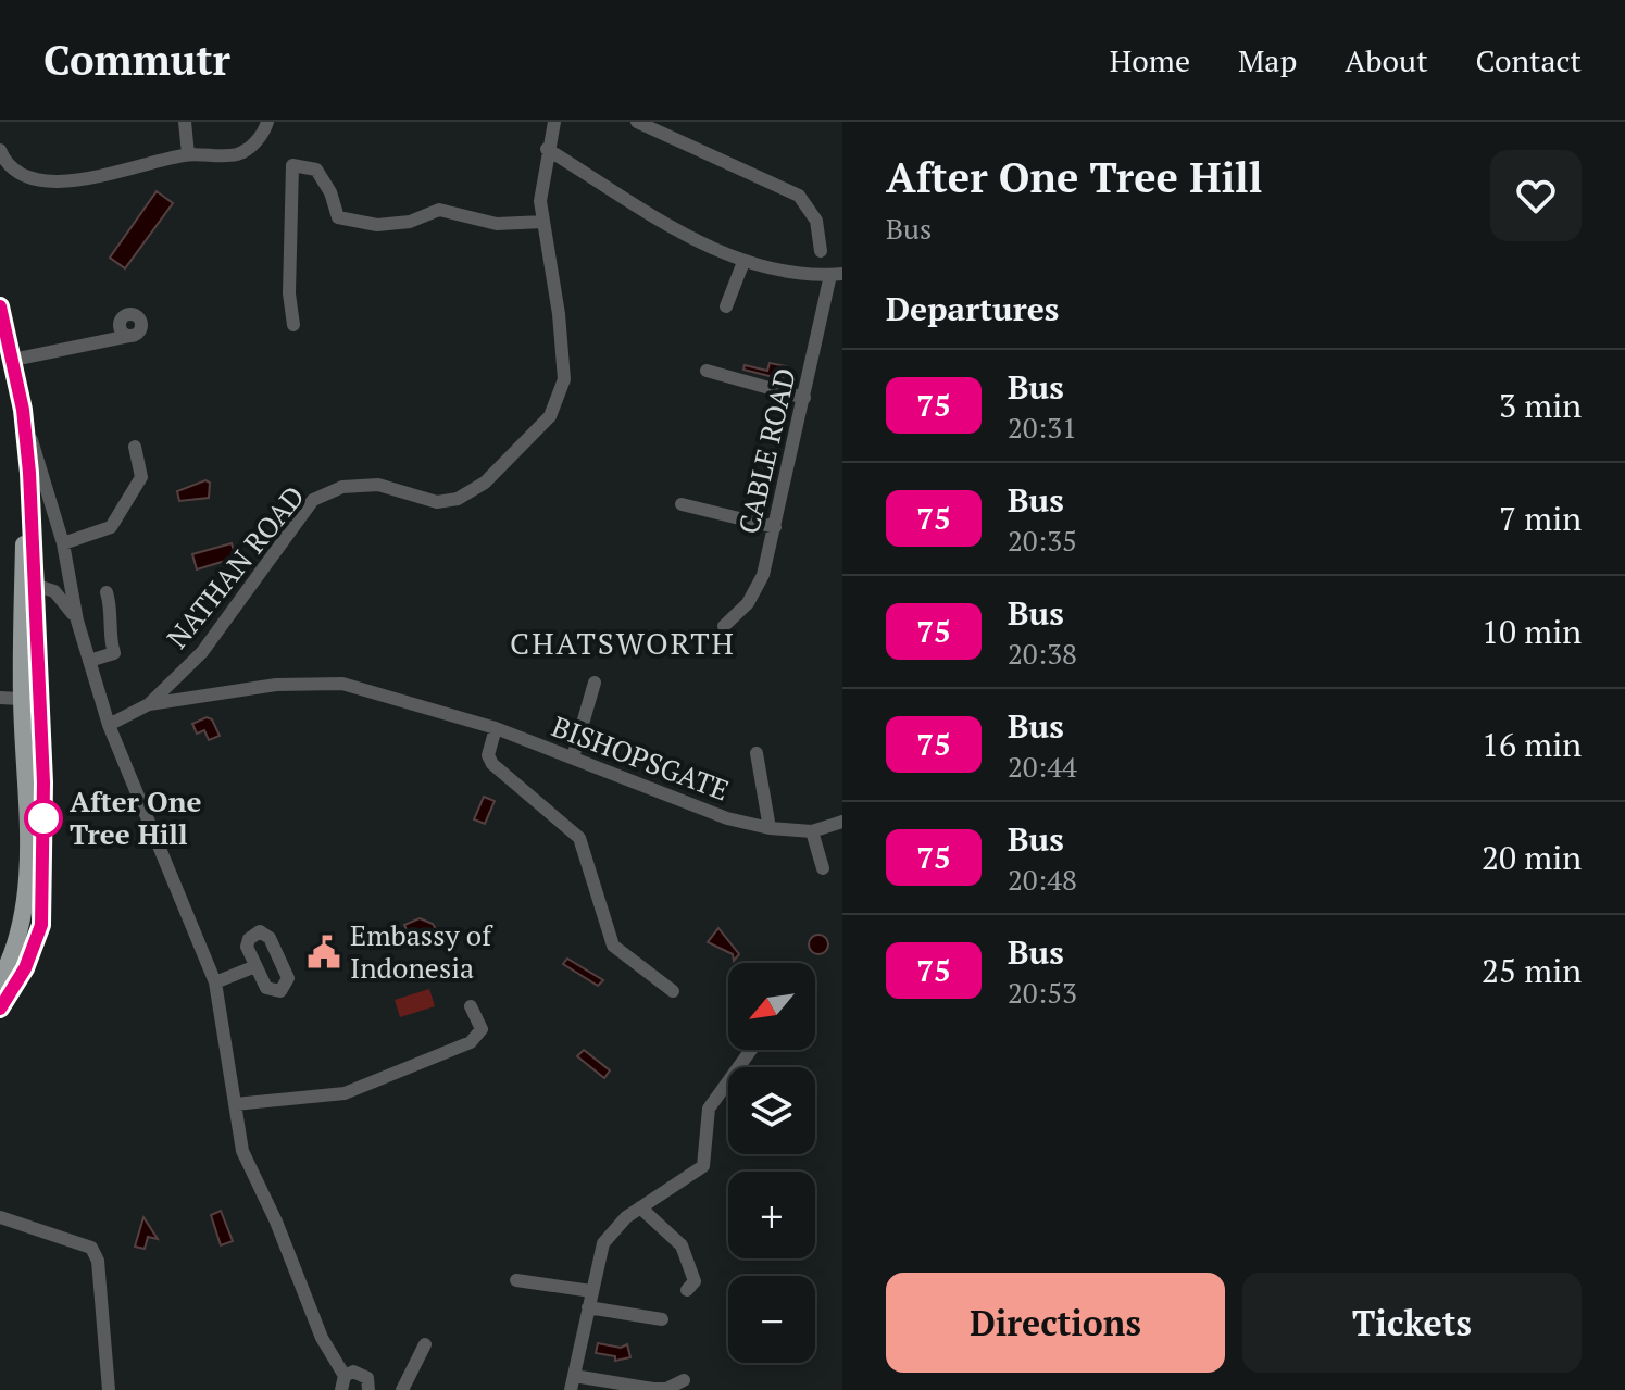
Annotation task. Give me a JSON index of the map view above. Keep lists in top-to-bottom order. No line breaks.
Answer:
{"streets":{"street":["CABLE ROAD","NATHAN ROAD","BISHOPSGATE"]},"crossings":[["CABLE ROAD","NATHAN ROAD"],["NATHAN ROAD","BISHOPSGATE"]],"districts":["CHATSWORTH"],"places":{"other":["After One Tree Hill"],"public building":["Embassy of Indonesia"]},"lines":["bus line 75"],"north":"bottom left","page":{"header":"Commutr","nav":["Home","Map","About","Contact"],"heading":[["After One Tree Hill","Bus"],"Departures"],"list":[{"mark":"75","name":"Bus","note":"20:31","value":"3 min"},{"mark":"75","name":"Bus","note":"20:35","value":"7 min"},{"mark":"75","name":"Bus","note":"20:38","value":"10 min"},{"mark":"75","name":"Bus","note":"20:44","value":"16 min"},{"mark":"75","name":"Bus","note":"20:48","value":"20 min"},{"mark":"75","name":"Bus","note":"20:53","value":"25 min"}],"map_buttons":["+","−"],"buttons":["Directions","Tickets"]}}
